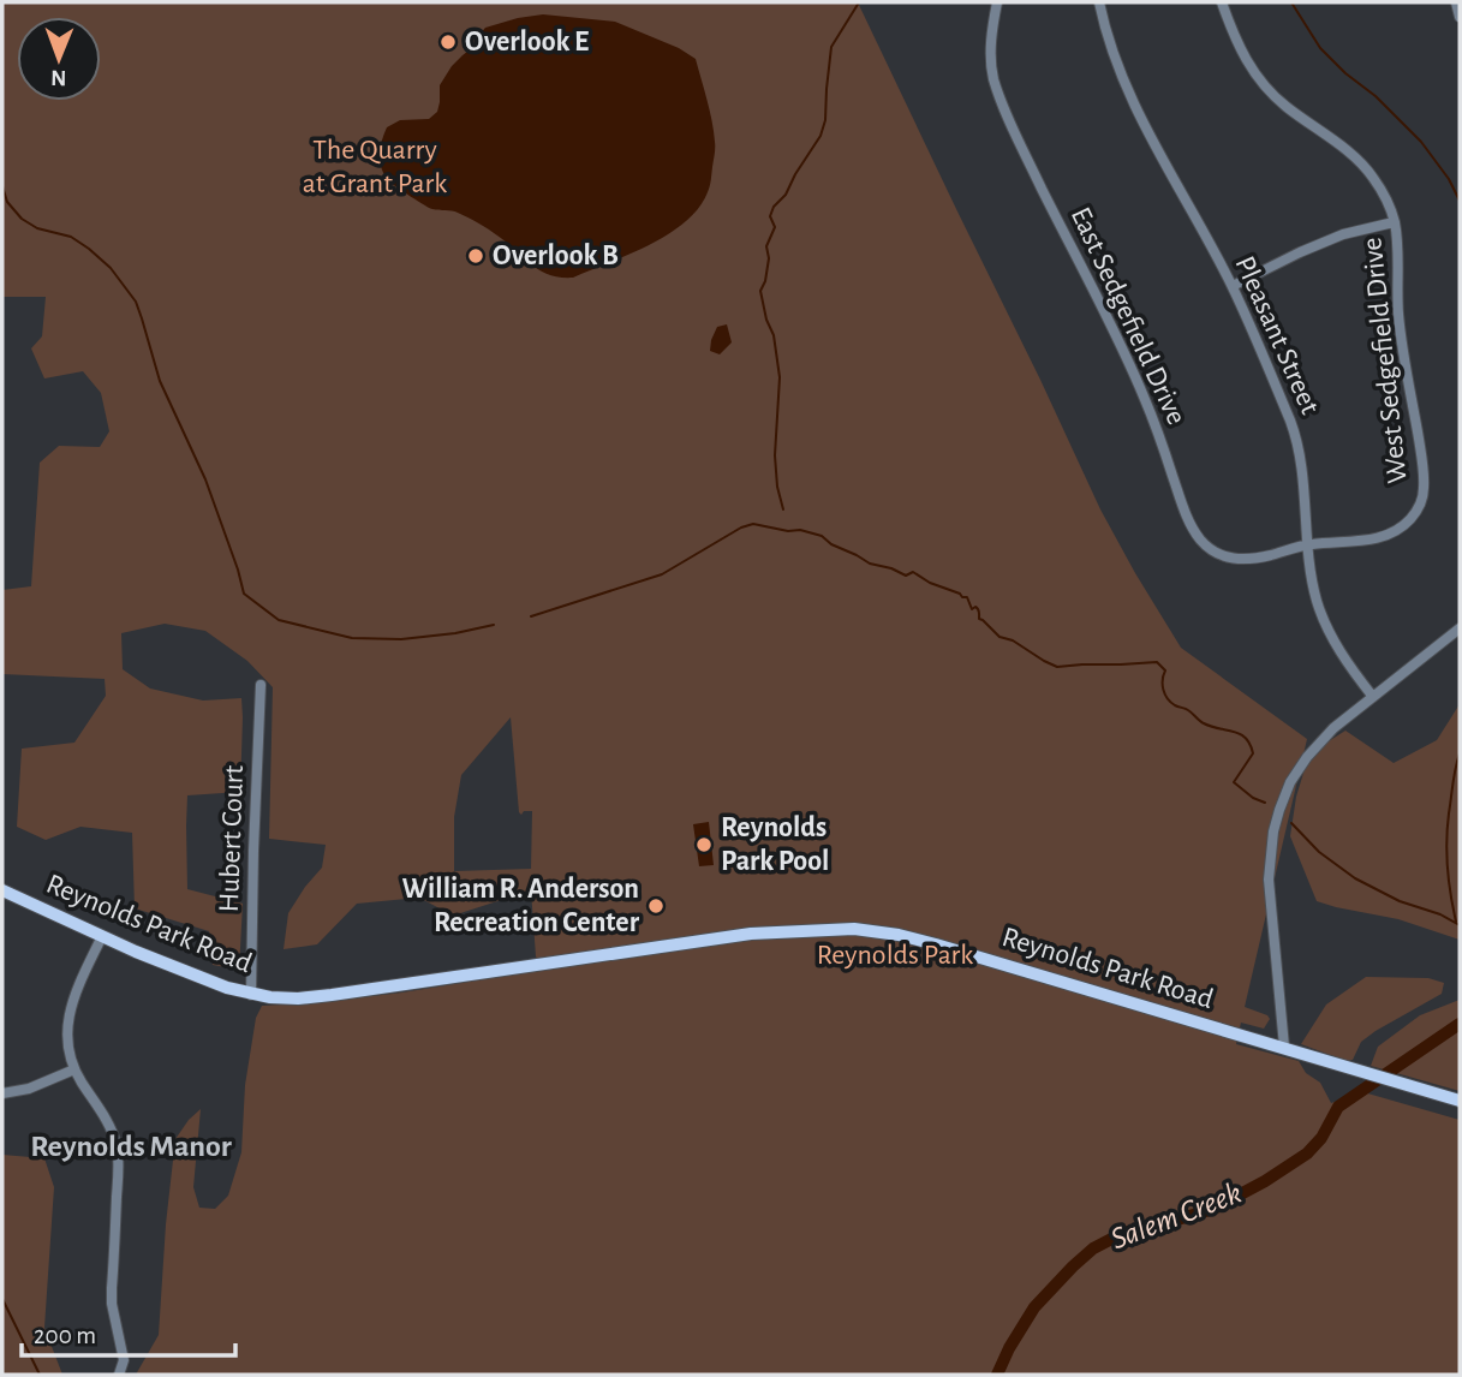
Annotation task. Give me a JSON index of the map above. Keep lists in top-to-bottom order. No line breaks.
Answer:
{"streets":{"main road":["Reynolds Park Road"],"street":["East Sedgefield Drive","Pleasant Street","West Sedgefield Drive","Hubert Court"]},"crossings":[["East Sedgefield Drive","Pleasant Street"],["East Sedgefield Drive","West Sedgefield Drive"],["Pleasant Street","West Sedgefield Drive"],["Hubert Court","Reynolds Park Road"]],"districts":["Reynolds Manor"],"water":["Salem Creek"],"parks":["The Quarry at Grant Park","Reynolds Park"],"places":["Overlook E","Overlook B","Reynolds Park Pool","William R. Anderson Recreation Center"],"scale_bar":"200 m","north":"bottom"}
